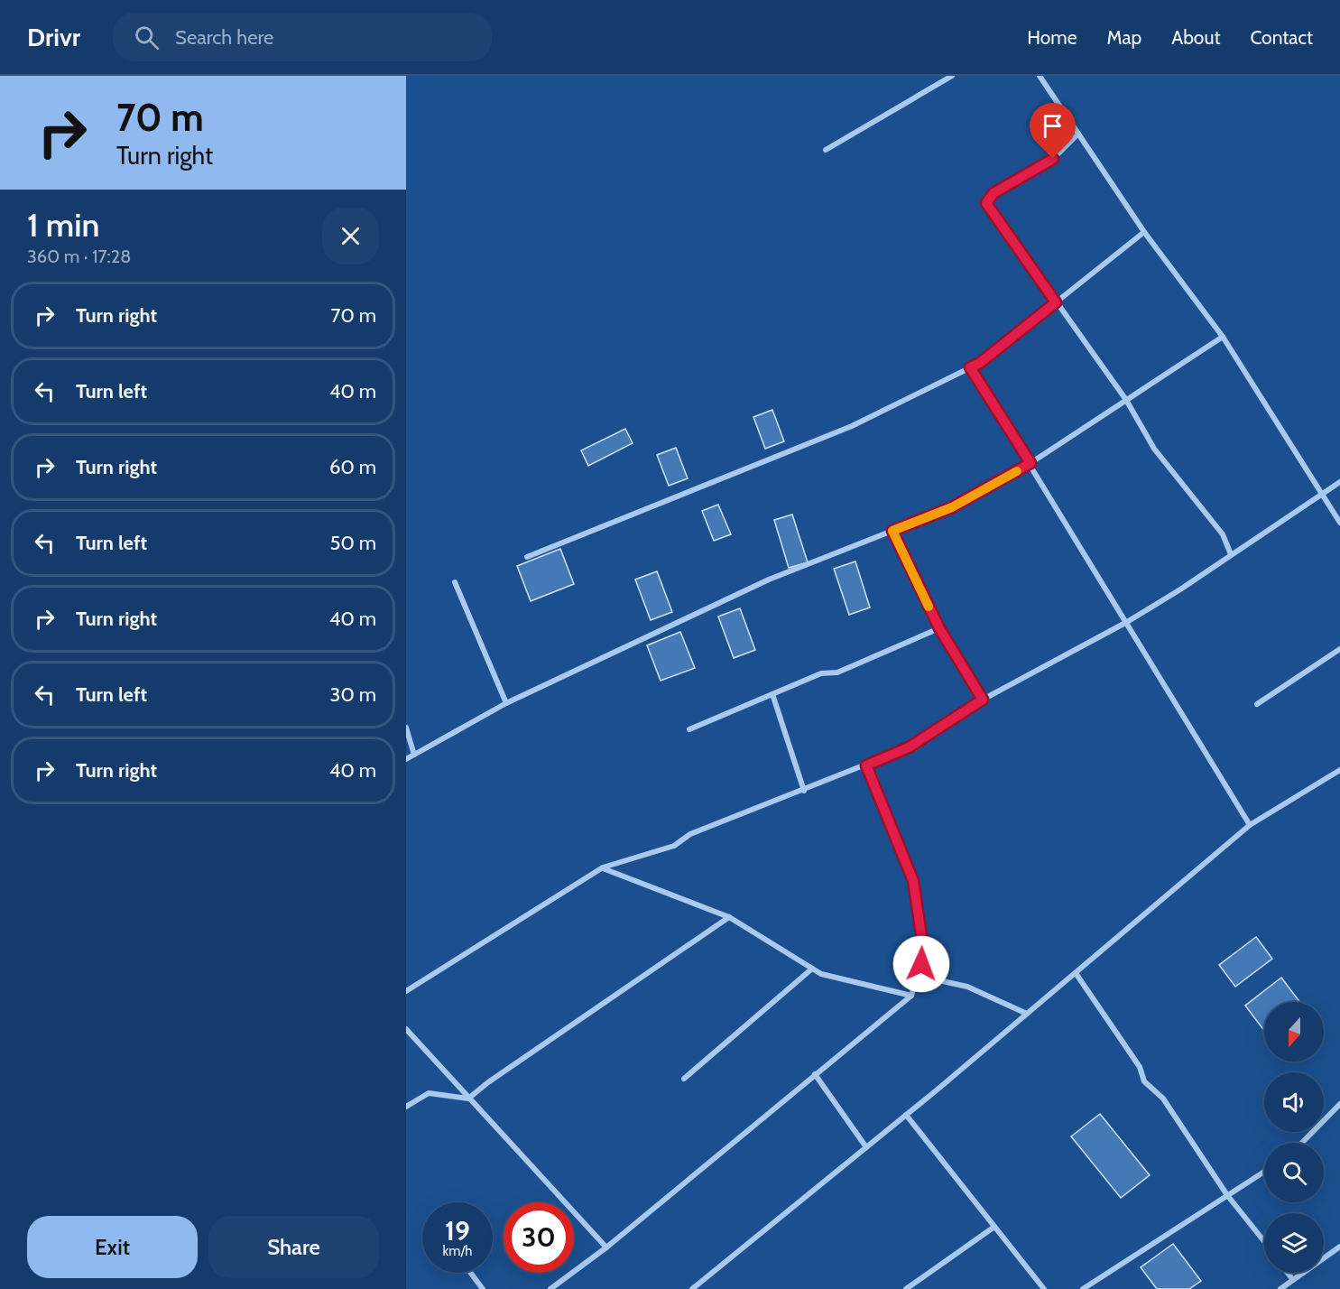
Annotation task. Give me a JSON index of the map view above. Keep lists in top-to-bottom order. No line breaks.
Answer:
{"north":"bottom","page":{"header":"Drivr","search":"Search here","nav":["Home","Map","About","Contact"],"turn":["70 m","Turn right"],"heading":["1 min","360 m · 17:28"],"list":[{"name":"Turn right","value":"70 m"},{"name":"Turn left","value":"40 m"},{"name":"Turn right","value":"60 m"},{"name":"Turn left","value":"50 m"},{"name":"Turn right","value":"40 m"},{"name":"Turn left","value":"30 m"},{"name":"Turn right","value":"40 m"}],"speed":"19 km/h","limit":"30","buttons":["Exit","Share"]}}
